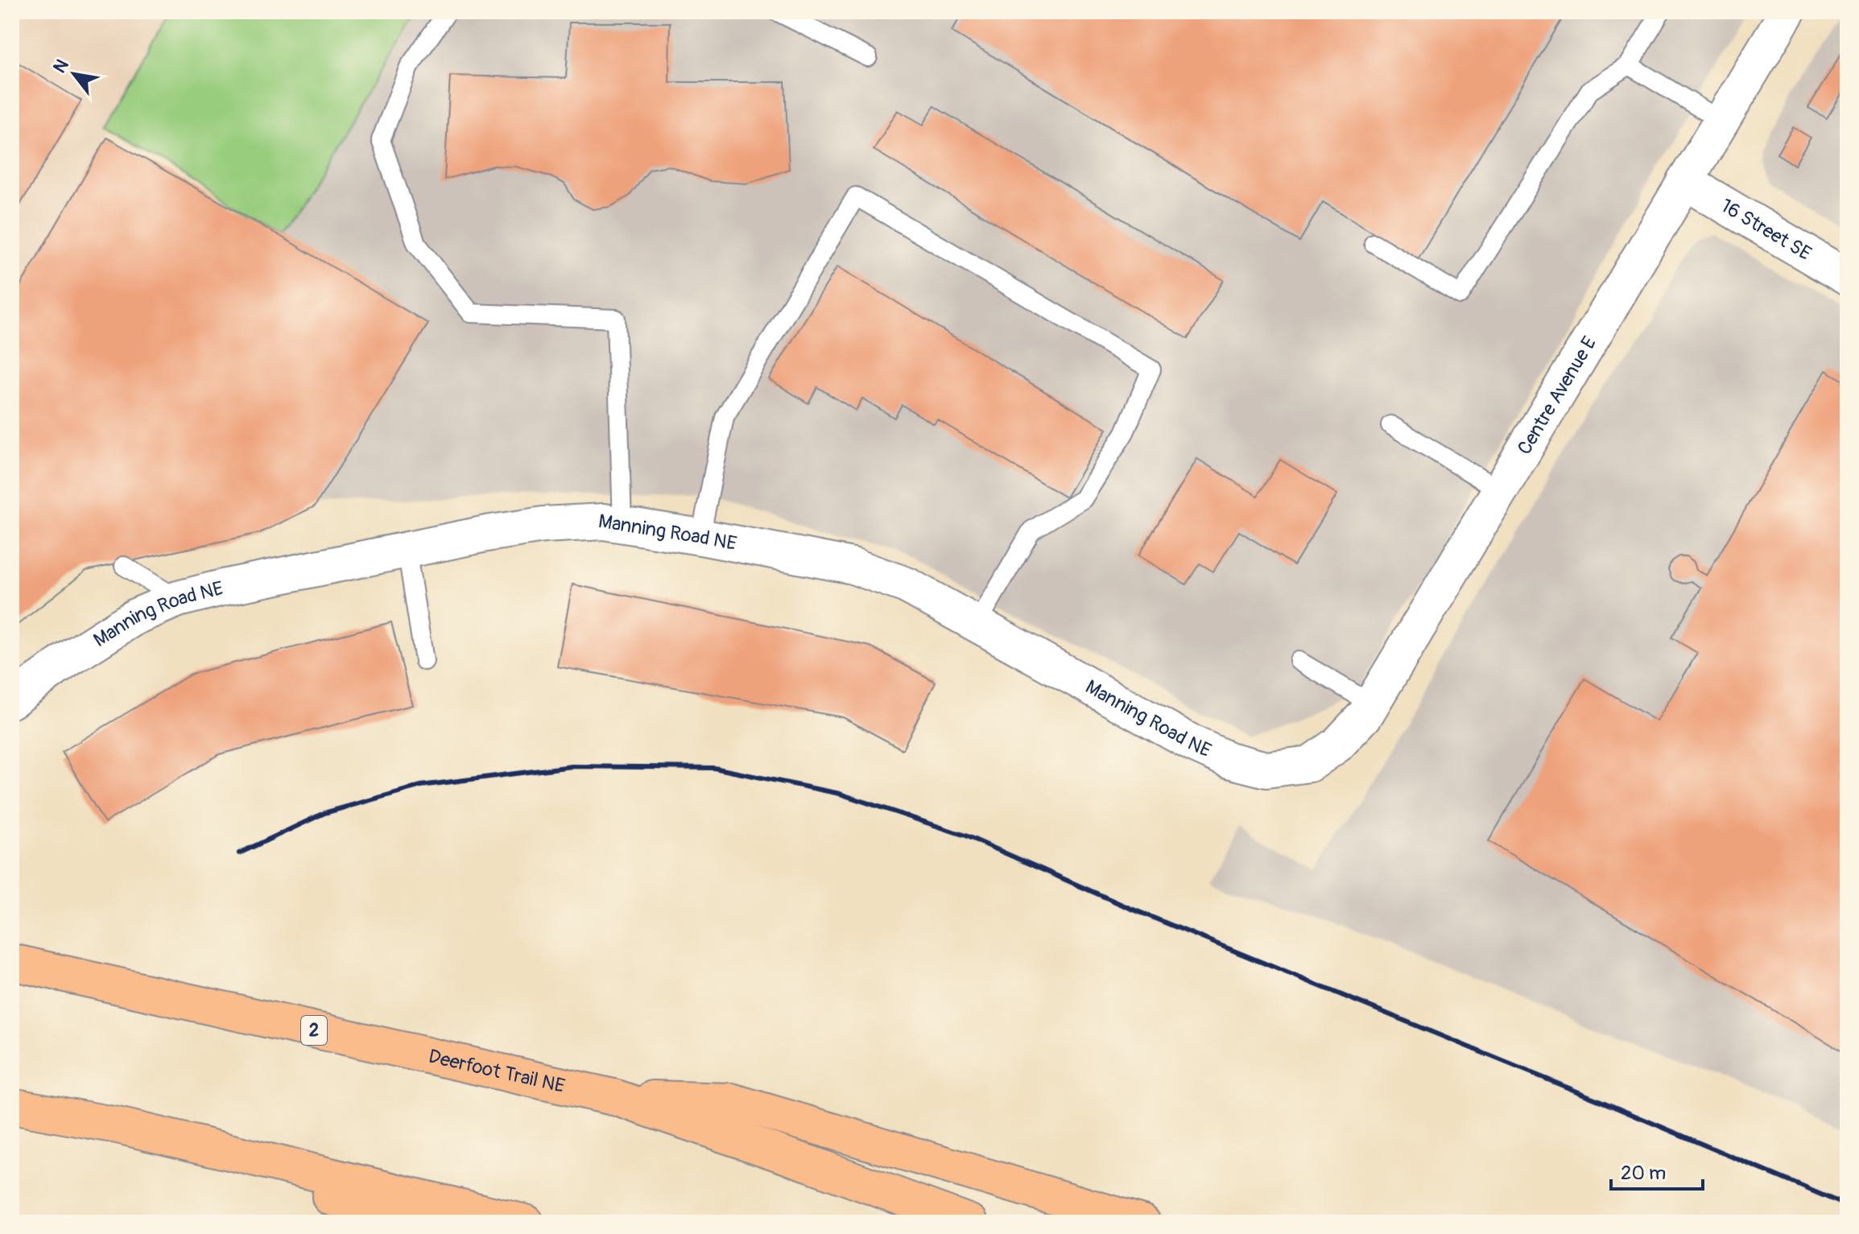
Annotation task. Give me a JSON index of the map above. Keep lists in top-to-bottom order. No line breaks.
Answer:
{"streets":{"highway":["2","Deerfoot Trail NE"],"street":["16 Street SE","Centre Avenue E","Manning Road NE"]},"crossings":[["16 Street SE","Centre Avenue E"],["Centre Avenue E","Manning Road NE"]],"scale_bar":"20 m","north":"top left"}
